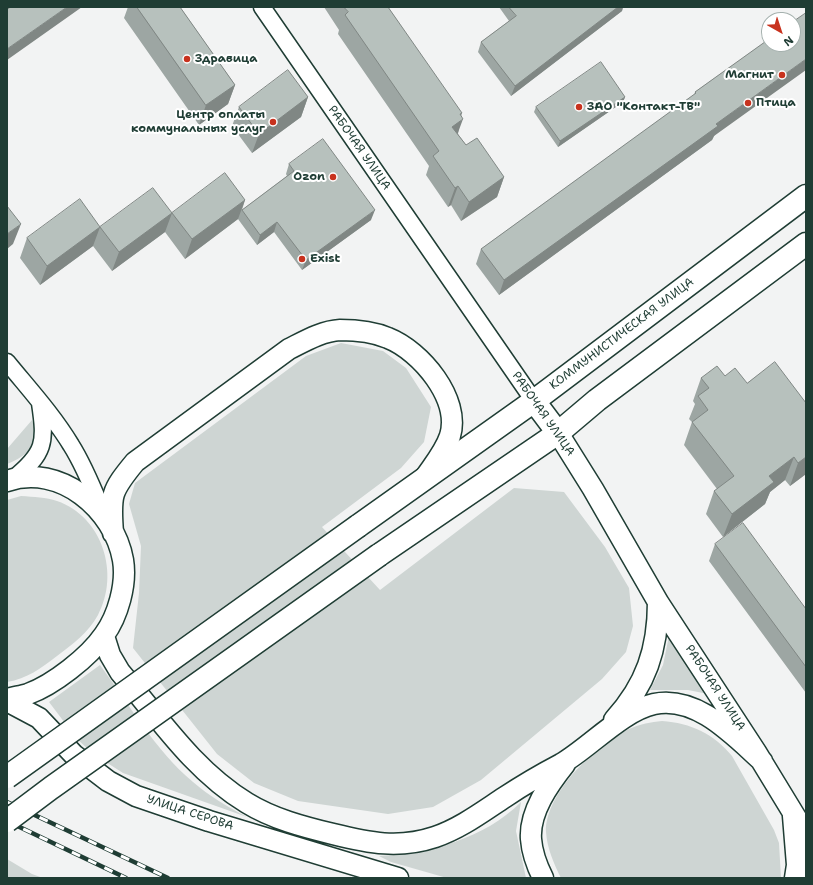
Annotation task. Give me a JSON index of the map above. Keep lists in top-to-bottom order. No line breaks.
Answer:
{"streets":{"main road":["РАБОЧАЯ УЛИЦА","КОММУНИСТИЧЕСКАЯ УЛИЦА"],"street":["УЛИЦА СЕРОВА"]},"crossings":[["РАБОЧАЯ УЛИЦА","КОММУНИСТИЧЕСКАЯ УЛИЦА"]],"places":["Здравица","Магнит","Птица","ЗАО \"Контакт-ТВ\"","Центр оплаты коммунальных услуг","Ozon","Exist"],"north":"bottom right"}
